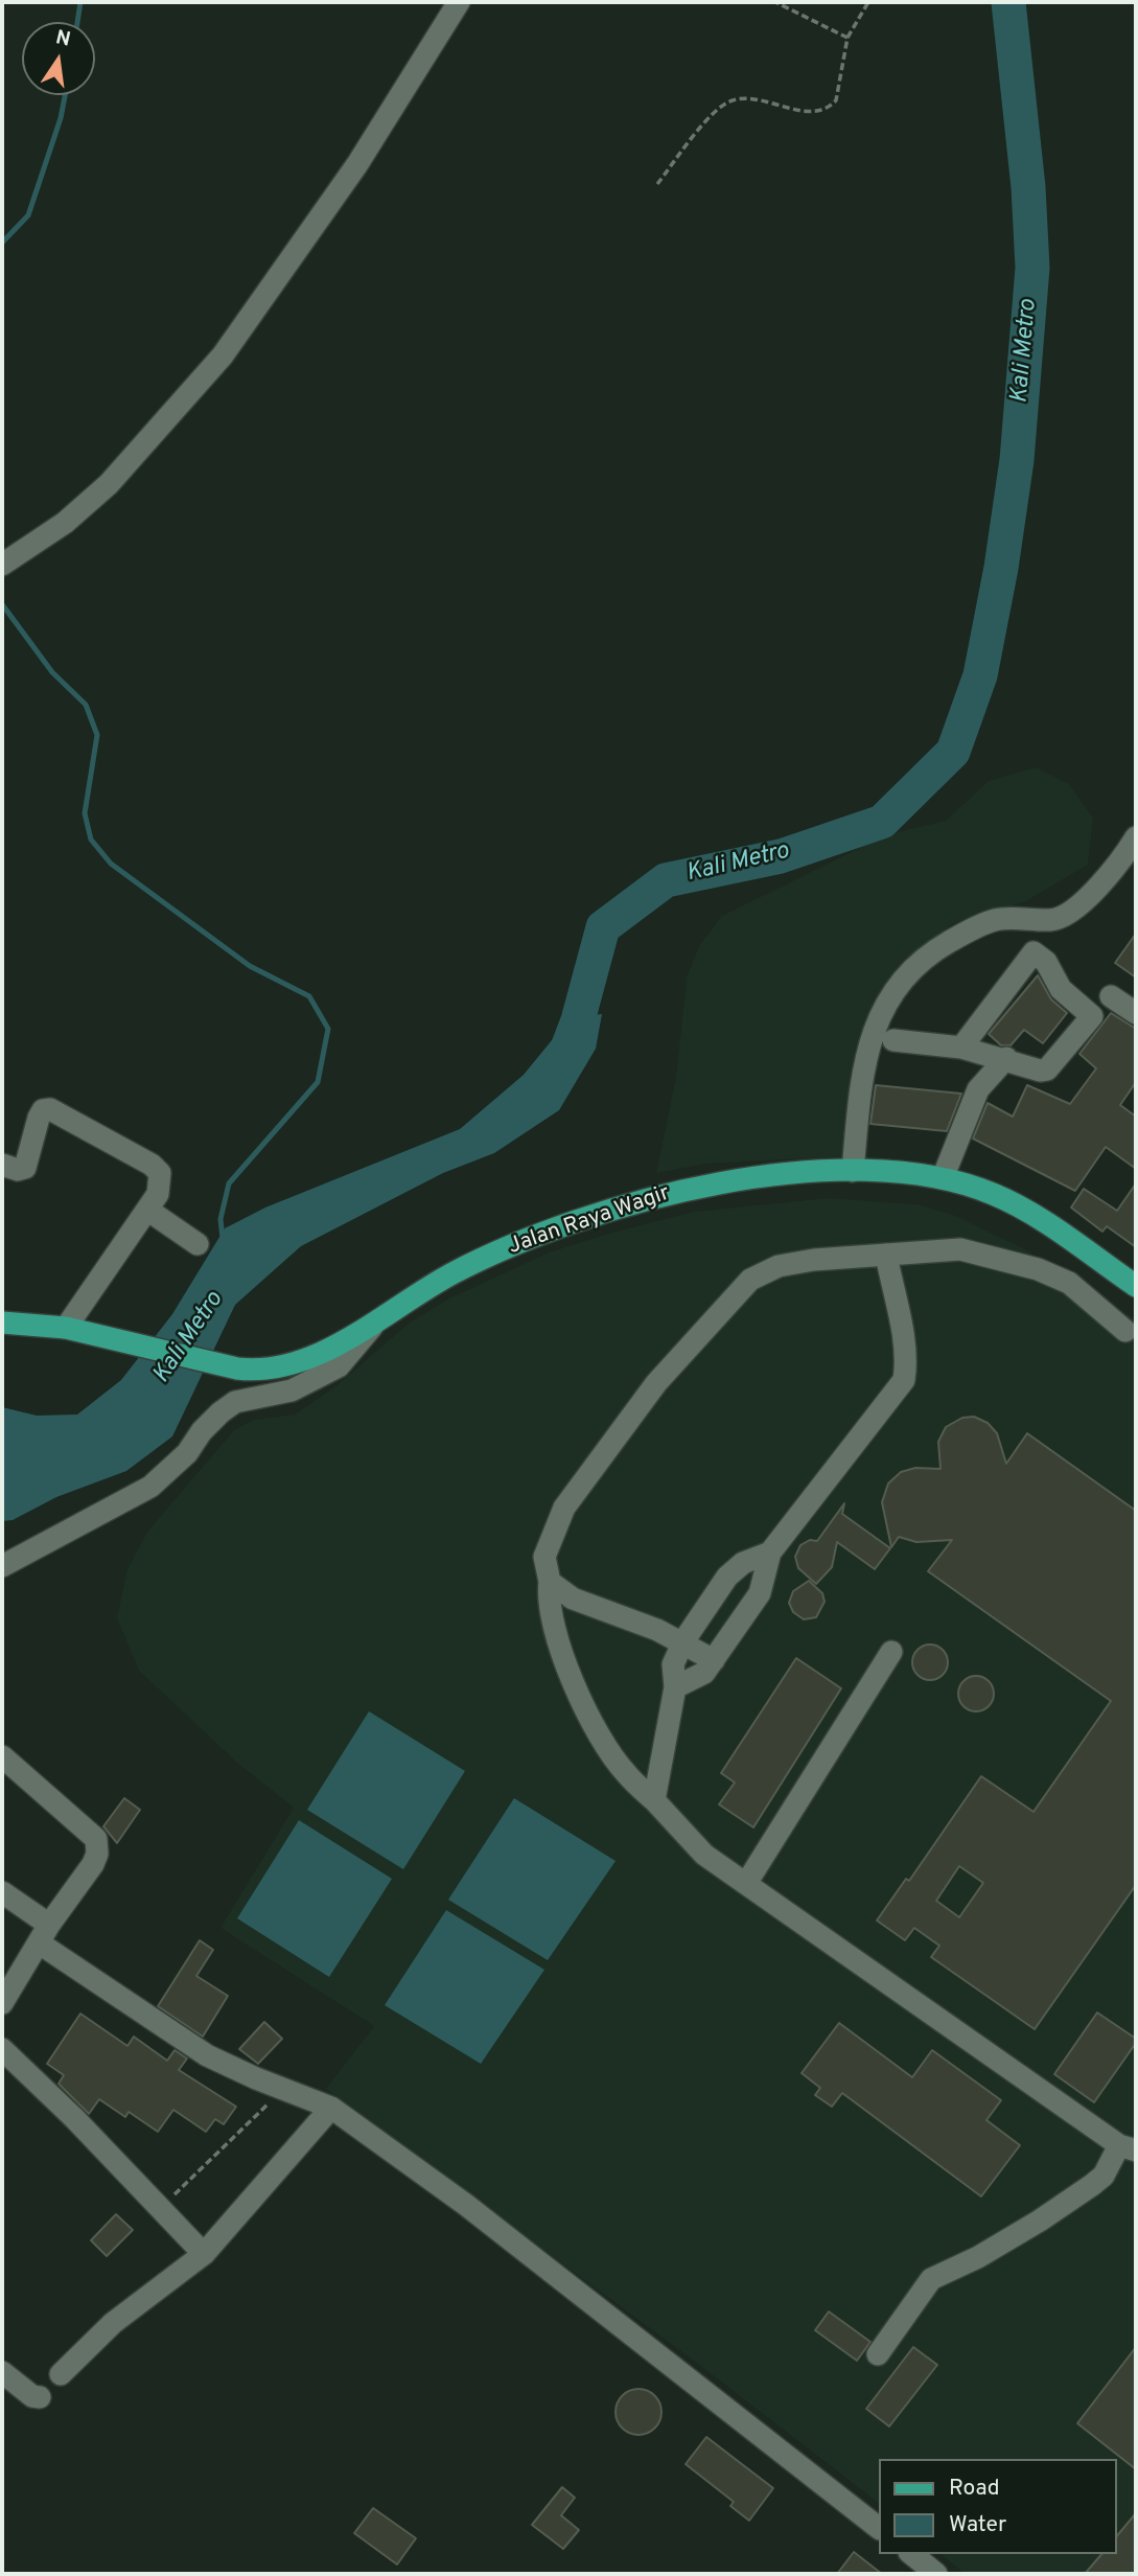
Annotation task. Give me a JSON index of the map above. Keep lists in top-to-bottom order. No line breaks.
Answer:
{"streets":{"main road":["Jalan Raya Wagir"]},"water":["Kali Metro"],"legend":["Road","Water"],"north":"top"}
